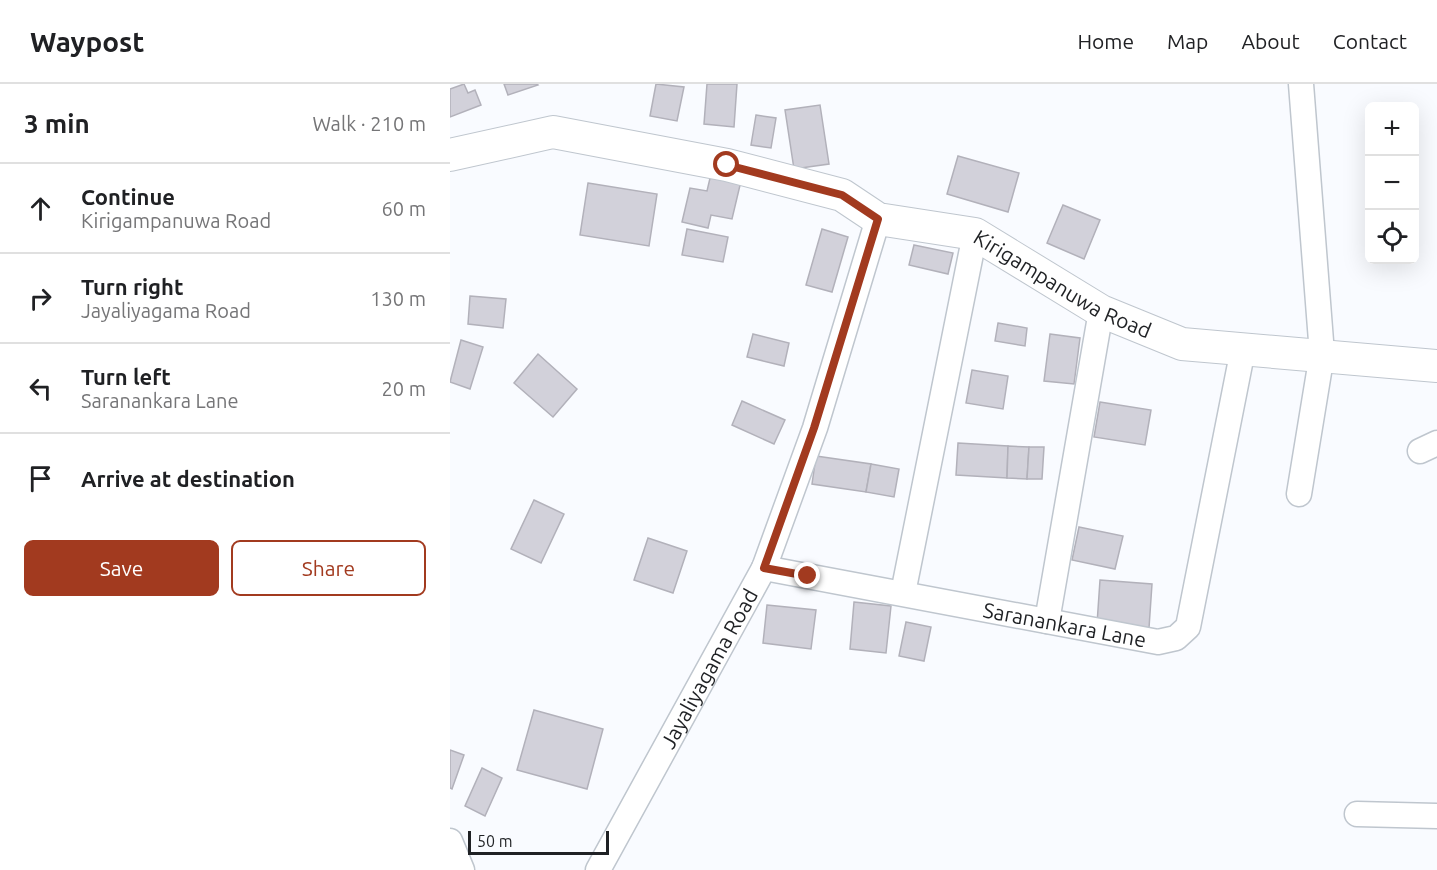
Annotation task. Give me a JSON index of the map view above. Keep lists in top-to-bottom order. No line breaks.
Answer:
{"streets":{"main road":["Kirigampanuwa Road"],"street":["Saranankara Lane","Jayaliyagama Road"]},"crossings":[["Kirigampanuwa Road","Saranankara Lane"],["Kirigampanuwa Road","Jayaliyagama Road"],["Saranankara Lane","Jayaliyagama Road"]],"scale_bar":"50 m","page":{"header":"Waypost","nav":["Home","Map","About","Contact"],"heading":["3 min","Walk · 210 m"],"map_buttons":["+","−"],"list":[["Continue","Kirigampanuwa Road","60 m"],["Turn right","Jayaliyagama Road","130 m"],["Turn left","Saranankara Lane","20 m"],"Arrive at destination"],"buttons":["Save","Share"],"scale":"50 m"}}
